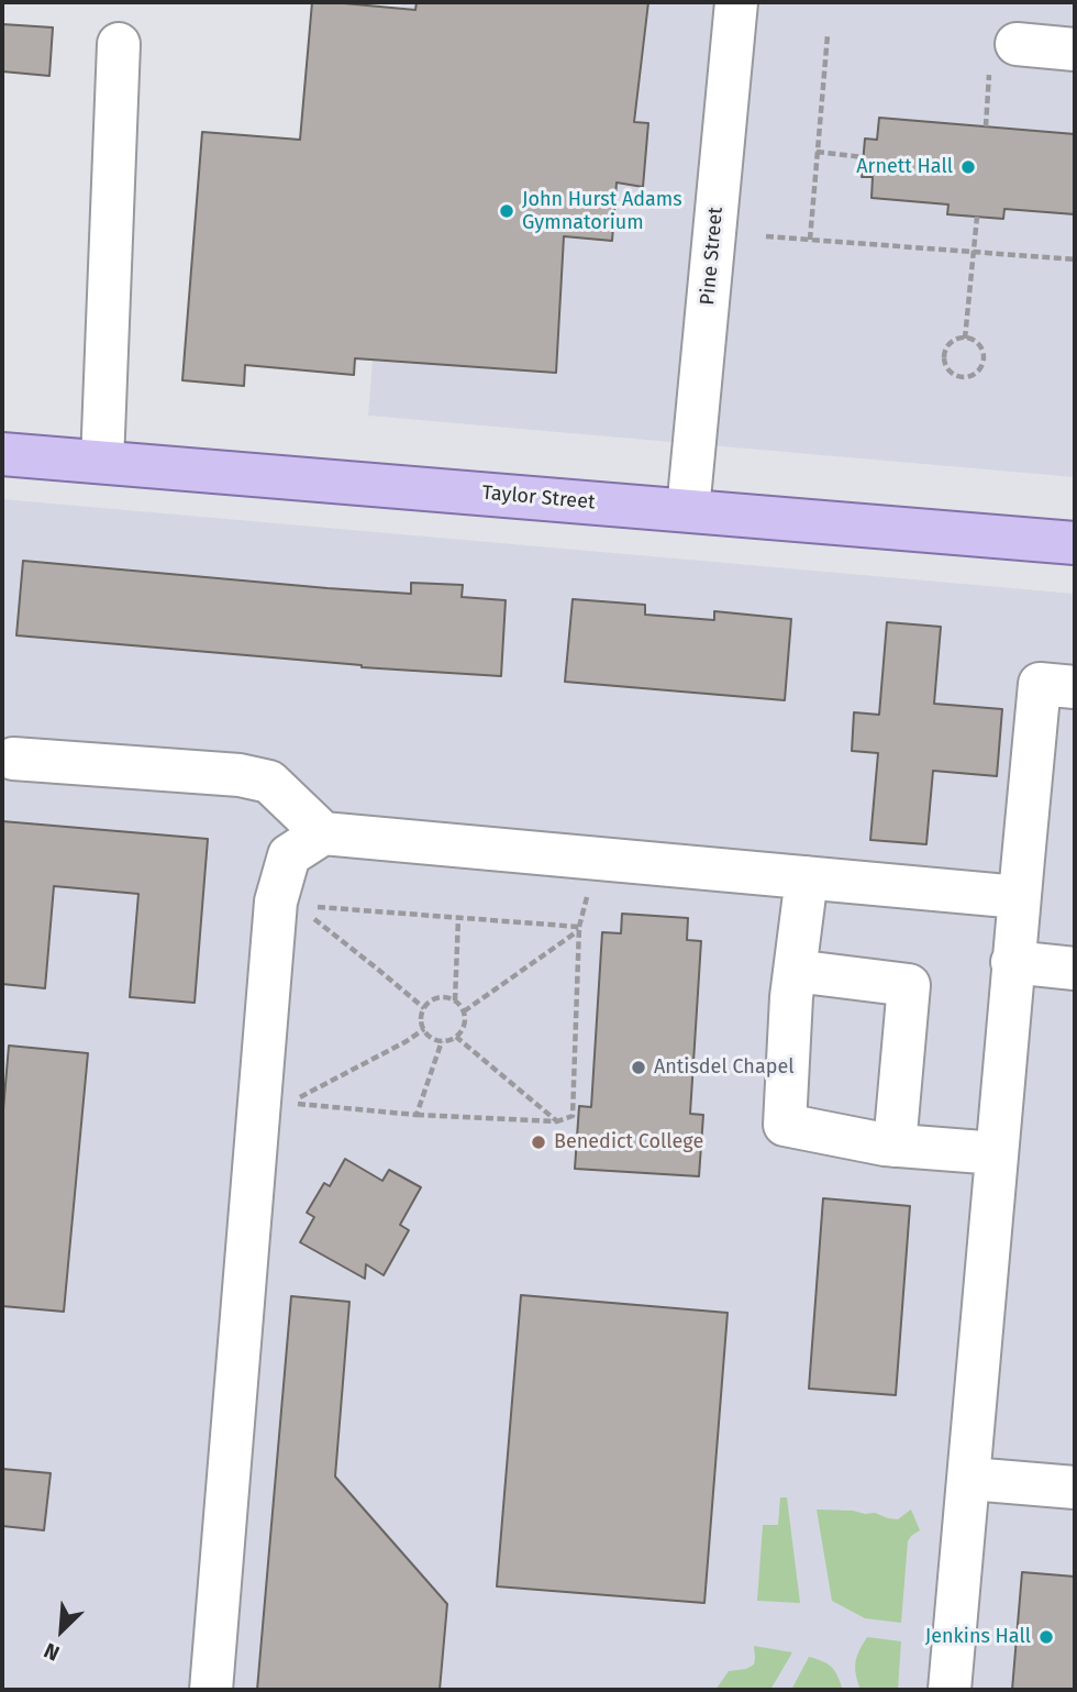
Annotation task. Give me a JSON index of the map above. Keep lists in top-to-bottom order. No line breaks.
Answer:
{"streets":{"main road":["Taylor Street"],"street":["Pine Street"]},"crossings":[["Pine Street","Taylor Street"]],"places":["Arnett Hall","John Hurst Adams Gymnatorium","Antisdel Chapel","Benedict College","Jenkins Hall"],"north":"bottom left"}
